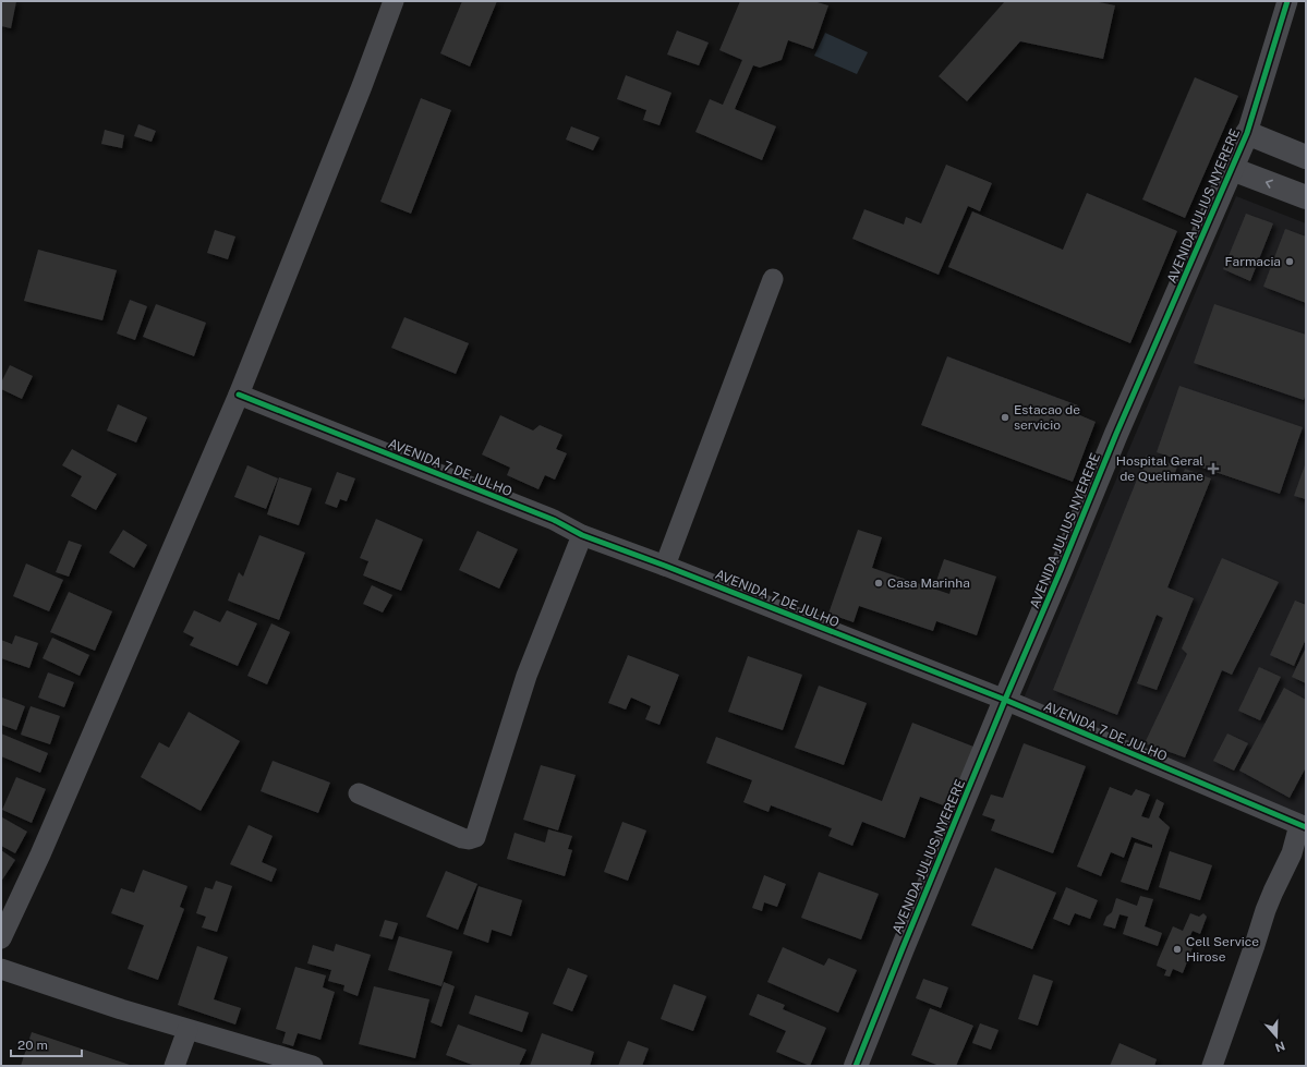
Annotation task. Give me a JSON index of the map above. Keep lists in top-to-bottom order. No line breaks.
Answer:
{"streets":{"street":["AVENIDA JULIUS NYERERE","AVENIDA 7 DE JULHO"]},"crossings":[["AVENIDA JULIUS NYERERE","AVENIDA 7 DE JULHO"]],"places":{"other":["Farmacia","Estacao de servicio","Casa Marinha","Cell Service Hirose"],"health":["Hospital Geral de Quelimane"]},"scale_bar":"20 m","north":"bottom"}
